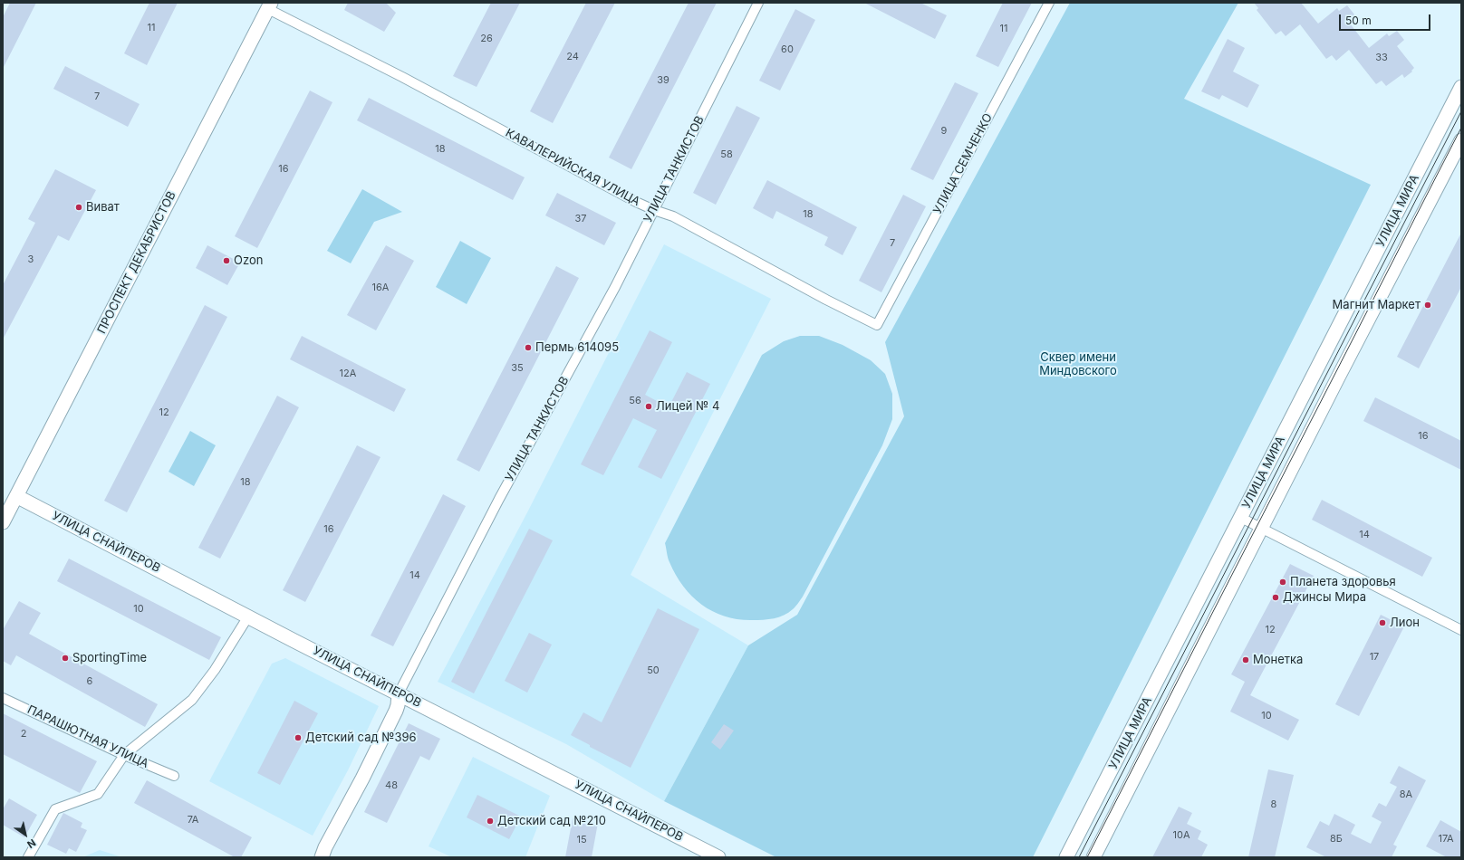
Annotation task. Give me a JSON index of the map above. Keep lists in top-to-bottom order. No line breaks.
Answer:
{"streets":{"main road":["УЛИЦА ТАНКИСТОВ","УЛИЦА МИРА","ПРОСПЕКТ ДЕКАБРИСТОВ","УЛИЦА СНАЙПЕРОВ"],"street":["УЛИЦА СЕМЧЕНКО","КАВАЛЕРИЙСКАЯ УЛИЦА","ПАРАШЮТНАЯ УЛИЦА"]},"crossings":[["УЛИЦА СЕМЧЕНКО","КАВАЛЕРИЙСКАЯ УЛИЦА"],["КАВАЛЕРИЙСКАЯ УЛИЦА","УЛИЦА ТАНКИСТОВ"],["КАВАЛЕРИЙСКАЯ УЛИЦА","ПРОСПЕКТ ДЕКАБРИСТОВ"],["УЛИЦА ТАНКИСТОВ","УЛИЦА СНАЙПЕРОВ"],["ПРОСПЕКТ ДЕКАБРИСТОВ","УЛИЦА СНАЙПЕРОВ"]],"parks":["Сквер имени Миндовского"],"places":["Виват","Ozon","Магнит Маркет","Пермь 614095","Лицей № 4","Планета здоровья","Джинсы Мира","Лион","SportingTime","Монетка","Детский сад №396","Детский сад №210"],"house_numbers":["11","11","26","60","24","33","39","7","9","18","58","16","18","37","7","3","16А","35","12А","56","12","16","18","16","14","14","10","12","17","50","6","10","2","48","8А","8","7А","10А","8Б","17А","15"],"scale_bar":"50 m","north":"bottom right"}
